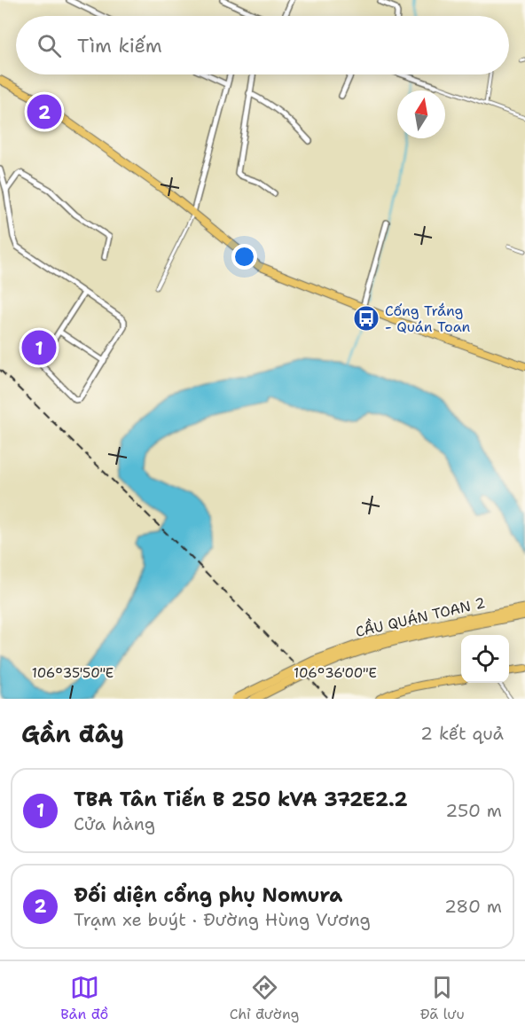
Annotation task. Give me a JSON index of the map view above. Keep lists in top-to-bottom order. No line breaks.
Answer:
{"streets":{"highway":["CẦU QUÁN TOAN 2"]},"places":{"bus stop":["Cống Trắng - Quán Toan"]},"north":"top","page":{"search":"Tìm kiếm","pins":["2","1"],"heading":["Gần đây","2 kết quả"],"list":[{"mark":"1","name":"TBA Tân Tiến B 250 kVA 372E2.2","note":"Cửa hàng","value":"250 m"},{"mark":"2","name":"Đối diện cổng phụ Nomura","note":"Trạm xe buýt · Đường Hùng Vương","value":"280 m"}],"nav":["Bản đồ","Chỉ đường","Đã lưu"]},"coordinates":["106°35'50\"E","106°36'00\"E"]}
